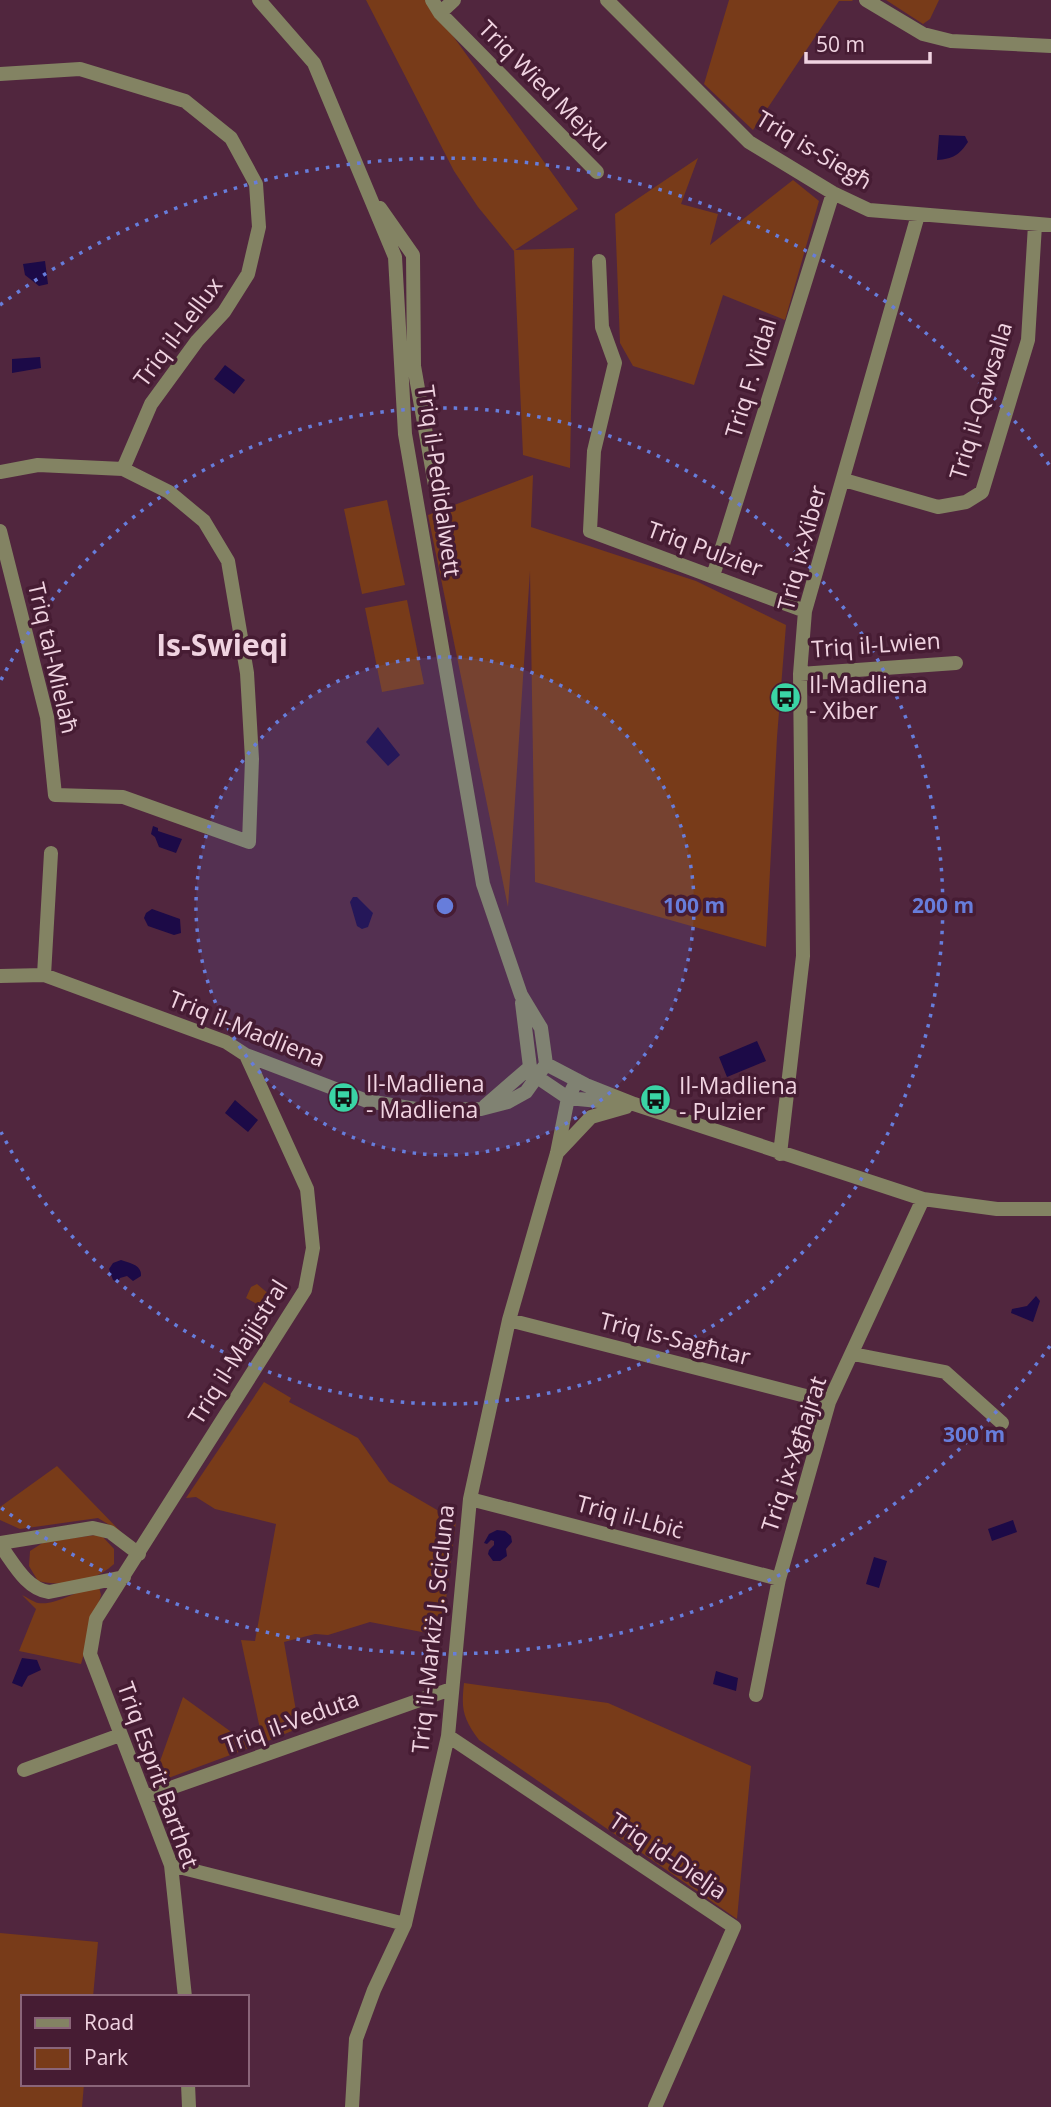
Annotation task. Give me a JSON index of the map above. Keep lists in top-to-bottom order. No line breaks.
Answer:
{"streets":{"street":["Triq Wied Mejxu","Triq is-Siegħ","Triq il-Lellux","Triq F. Vidal","Triq il-Qawsalla","Triq il-Pedidalwett","Triq ix-Xiber","Triq Pulzier","Triq il-Lwien","Triq tal-Mielaħ","Triq il-Madliena","Triq is-Sagħtar","Triq il-Majjistral","Triq ix-Xgħajrat","Triq il-Lbiċ","Triq il-Markiż J. Scicluna","Triq il-Veduta","Triq Esprit Barthet","Triq id-Dielja"]},"crossings":[["Triq is-Siegħ","Triq F. Vidal"],["Triq is-Siegħ","Triq il-Qawsalla"],["Triq is-Siegħ","Triq ix-Xiber"],["Triq il-Lellux","Triq tal-Mielaħ"],["Triq F. Vidal","Triq Pulzier"],["Triq il-Qawsalla","Triq ix-Xiber"],["Triq il-Pedidalwett","Triq il-Madliena"],["Triq ix-Xiber","Triq Pulzier"],["Triq ix-Xiber","Triq il-Lwien"],["Triq il-Madliena","Triq il-Majjistral"],["Triq is-Sagħtar","Triq ix-Xgħajrat"],["Triq is-Sagħtar","Triq il-Markiż J. Scicluna"],["Triq il-Majjistral","Triq Esprit Barthet"],["Triq ix-Xgħajrat","Triq il-Lbiċ"],["Triq il-Lbiċ","Triq il-Markiż J. Scicluna"],["Triq il-Markiż J. Scicluna","Triq il-Veduta"],["Triq il-Markiż J. Scicluna","Triq id-Dielja"],["Triq il-Veduta","Triq Esprit Barthet"]],"districts":["Is-Swieqi"],"places":{"bus stop":["Il-Madliena - Xiber","Il-Madliena - Madliena","Il-Madliena - Pulzier"]},"legend":["Road","Park"],"scale_bar":"50 m","rings":["100 m","200 m","300 m"]}
